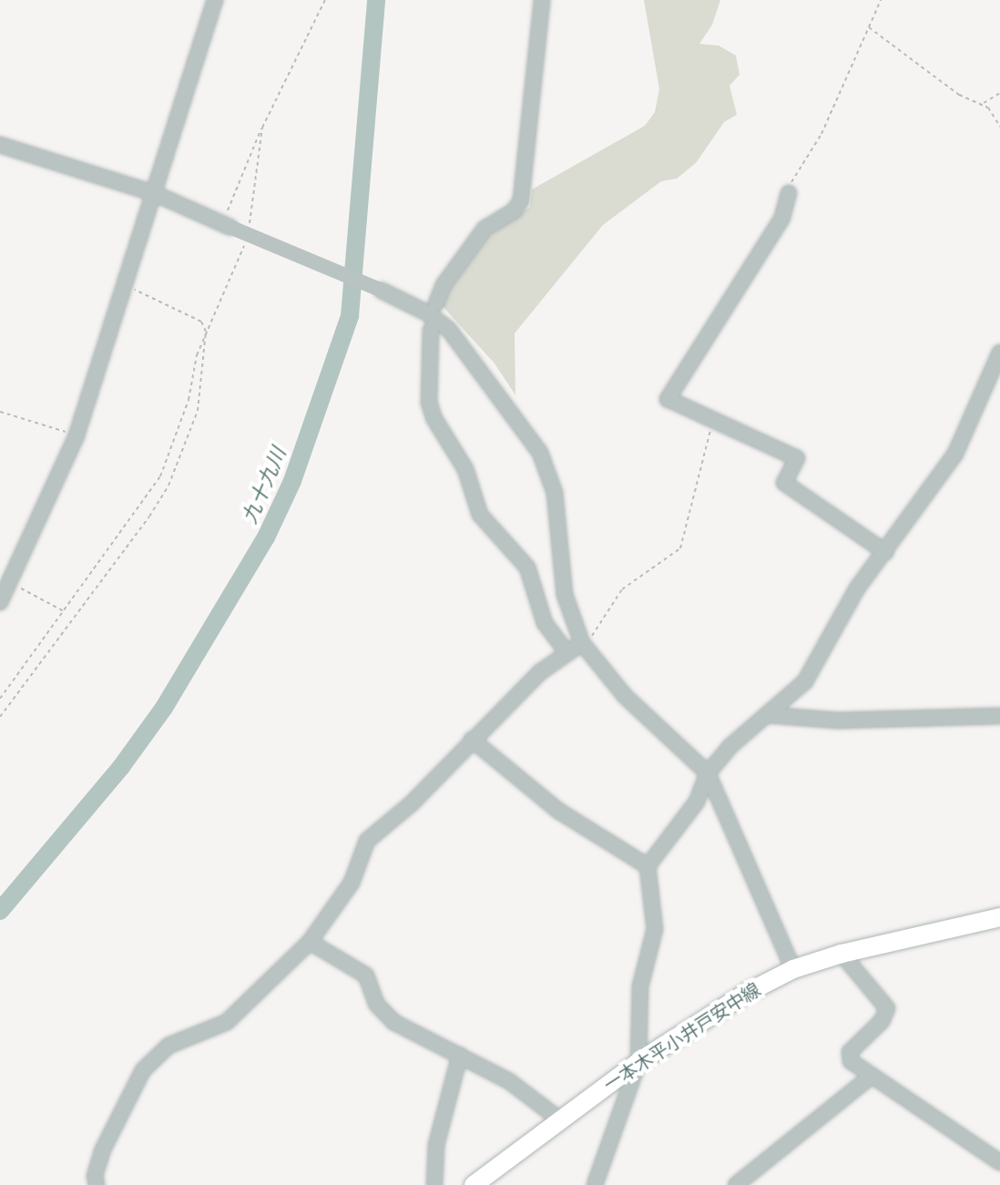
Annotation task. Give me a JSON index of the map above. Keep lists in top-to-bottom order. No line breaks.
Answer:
{"streets":{"main road":["一本木平小井戸安中線"]},"water":["九十九川"]}
